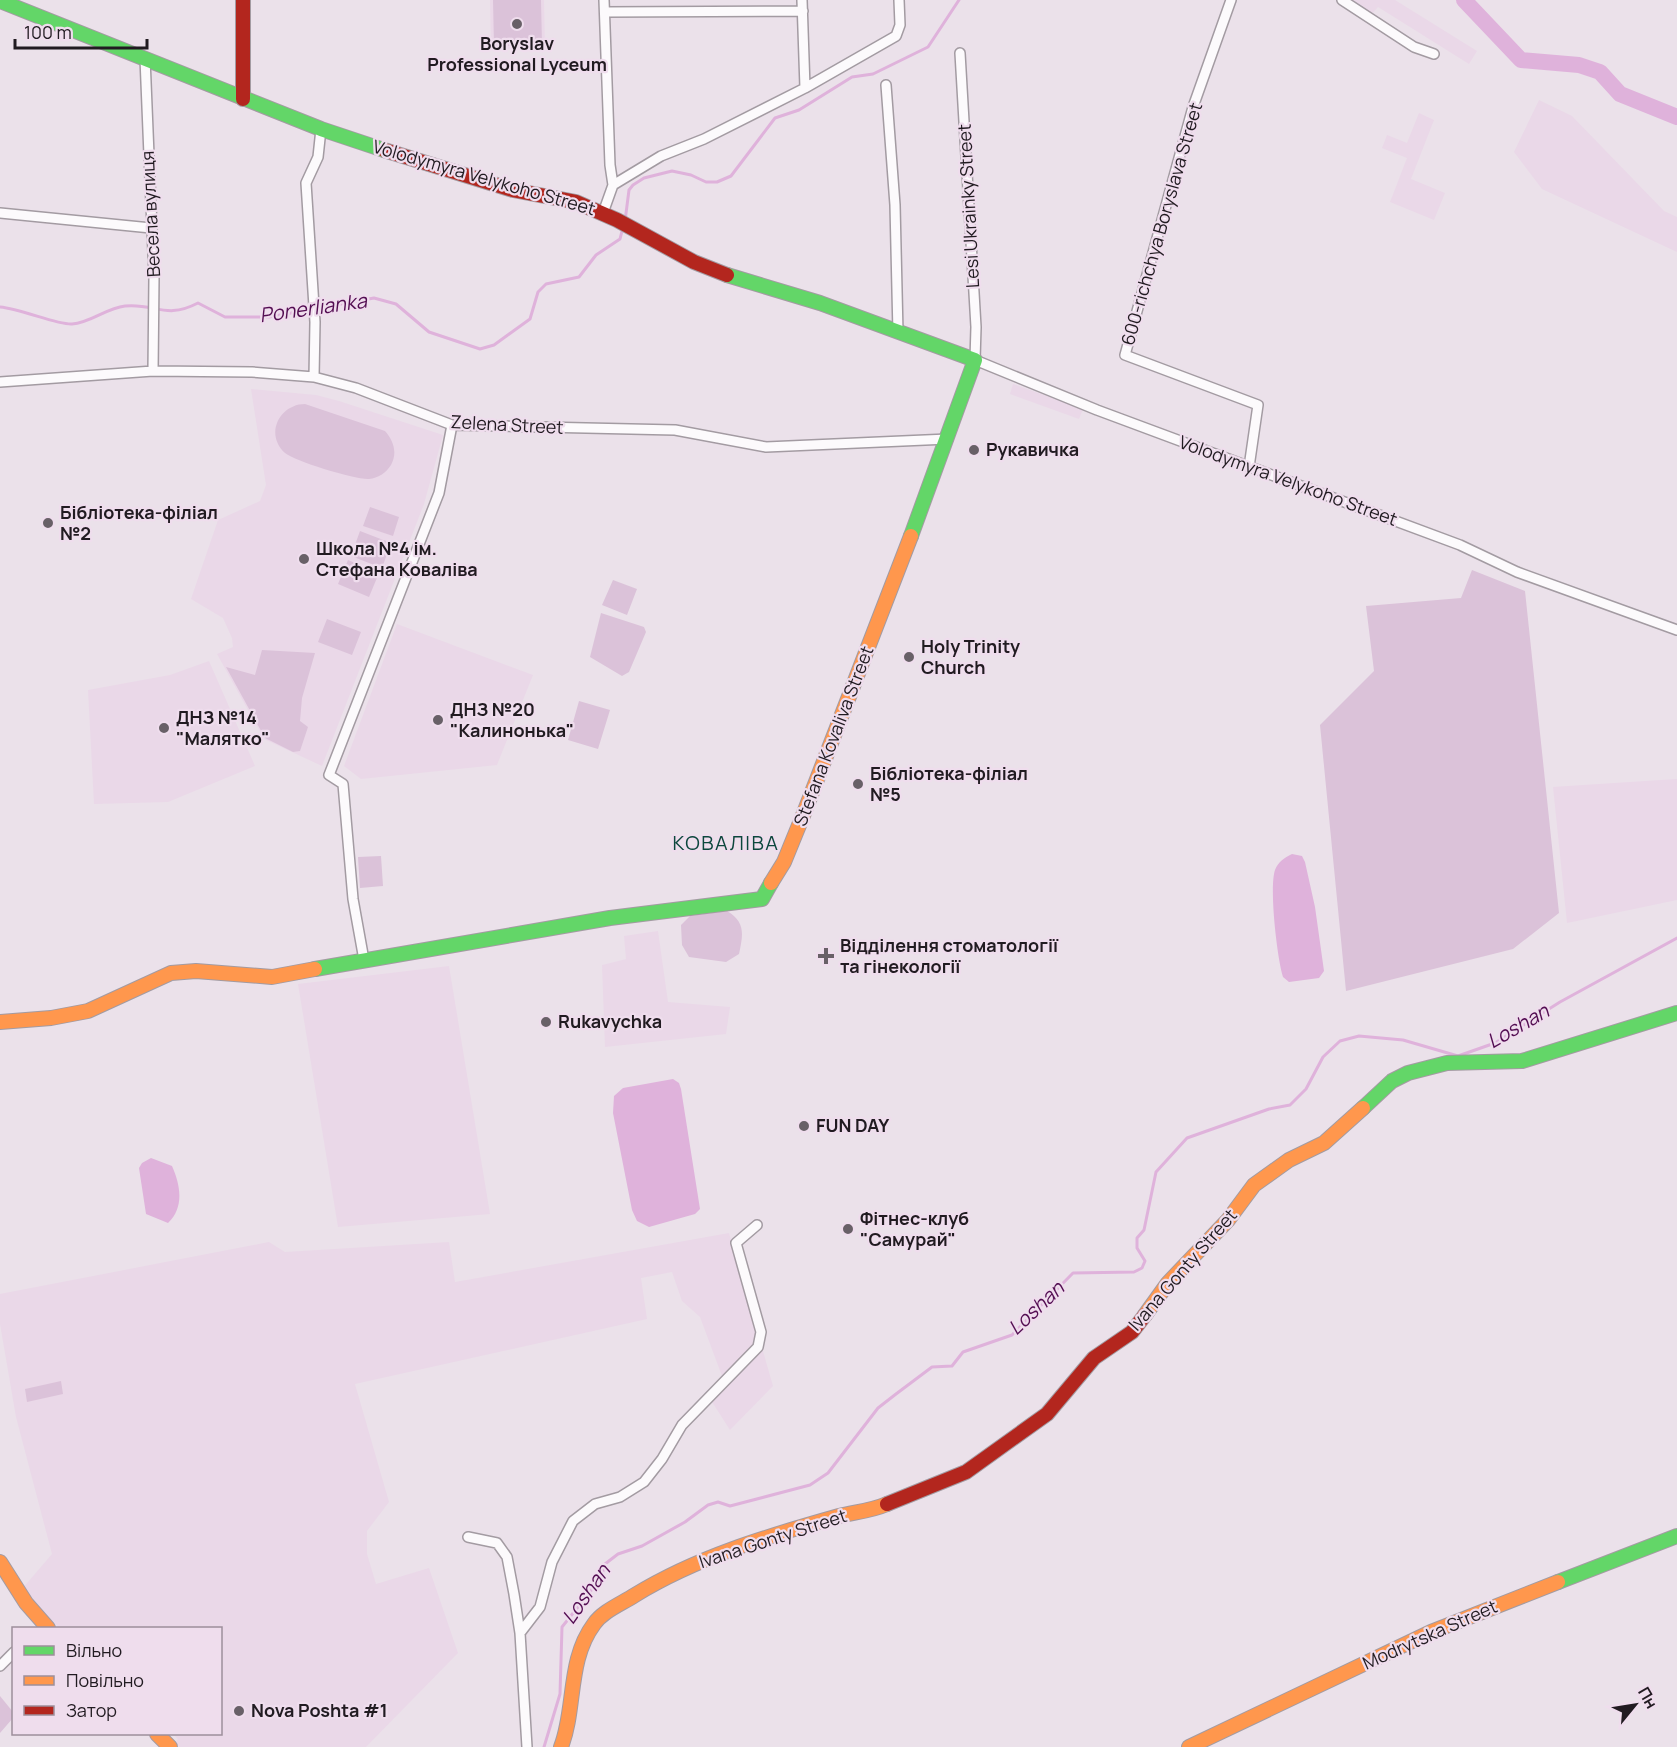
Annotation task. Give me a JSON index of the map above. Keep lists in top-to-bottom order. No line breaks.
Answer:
{"streets":{"street":["Volodymyra Velykoho Street","Lesi Ukrainky Street","Весела вулиця","600-richchya Boryslava Street","Zelena Street","Stefana Kovaliva Street","Ivana Gonty Street","Modrytska Street"]},"crossings":[["Volodymyra Velykoho Street","Lesi Ukrainky Street"],["Volodymyra Velykoho Street","Весела вулиця"],["Volodymyra Velykoho Street","600-richchya Boryslava Street"],["Volodymyra Velykoho Street","Stefana Kovaliva Street"],["Lesi Ukrainky Street","Stefana Kovaliva Street"],["Весела вулиця","Zelena Street"],["Zelena Street","Stefana Kovaliva Street"]],"districts":["КОВАЛІВА"],"water":["Ponerlianka","Loshan"],"places":{"other":["Boryslav Professional Lyceum","Рукавичка","Бібліотека-філіал №2","Школа №4 ім. Стефана Коваліва","Holy Trinity Church","ДНЗ №20 \"Калинонька\"","ДНЗ №14 \"Малятко\"","Бібліотека-філіал №5","Rukavychka","FUN DAY","Фітнес-клуб \"Самурай\"","Nova Poshta #1"],"health":["Відділення стоматології та гінекології"]},"legend":["Вільно","Повільно","Затор"],"scale_bar":"100 m","north":"top right"}
